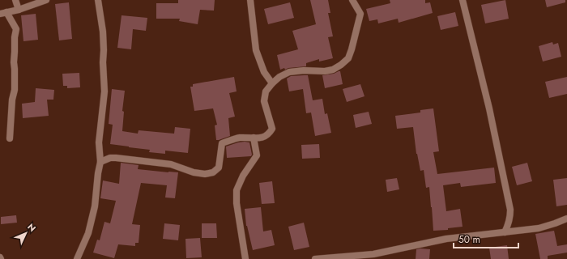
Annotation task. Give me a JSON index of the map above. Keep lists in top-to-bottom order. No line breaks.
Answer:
{"scale_bar":"50 m","north":"top right"}
